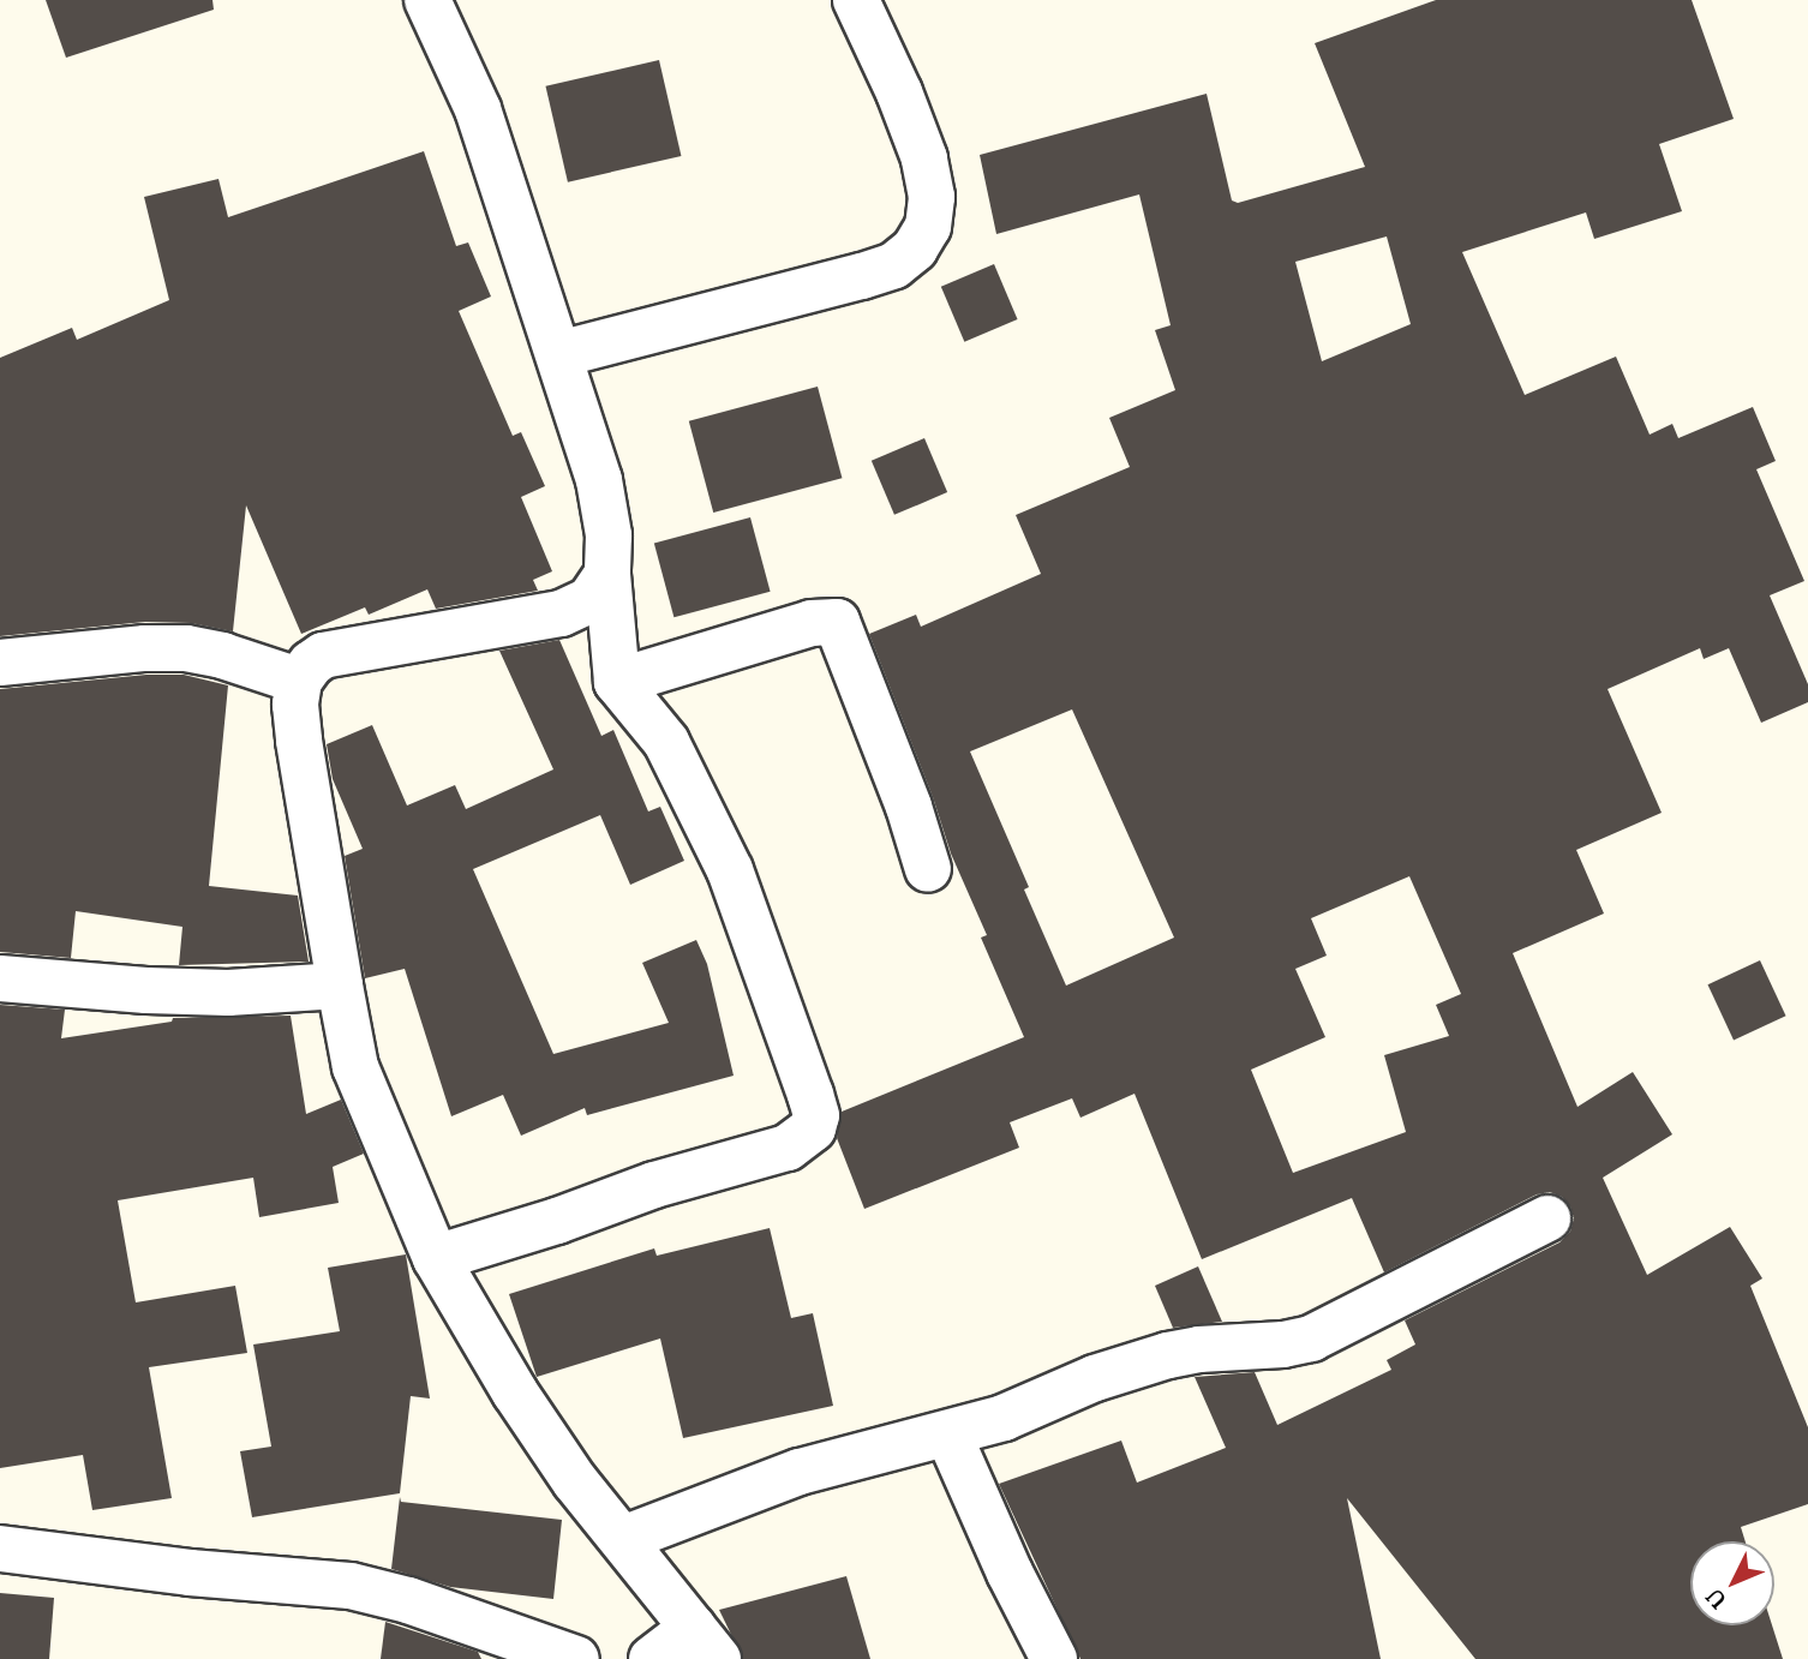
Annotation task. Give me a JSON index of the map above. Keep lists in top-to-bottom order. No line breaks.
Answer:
{"north":"bottom left"}
